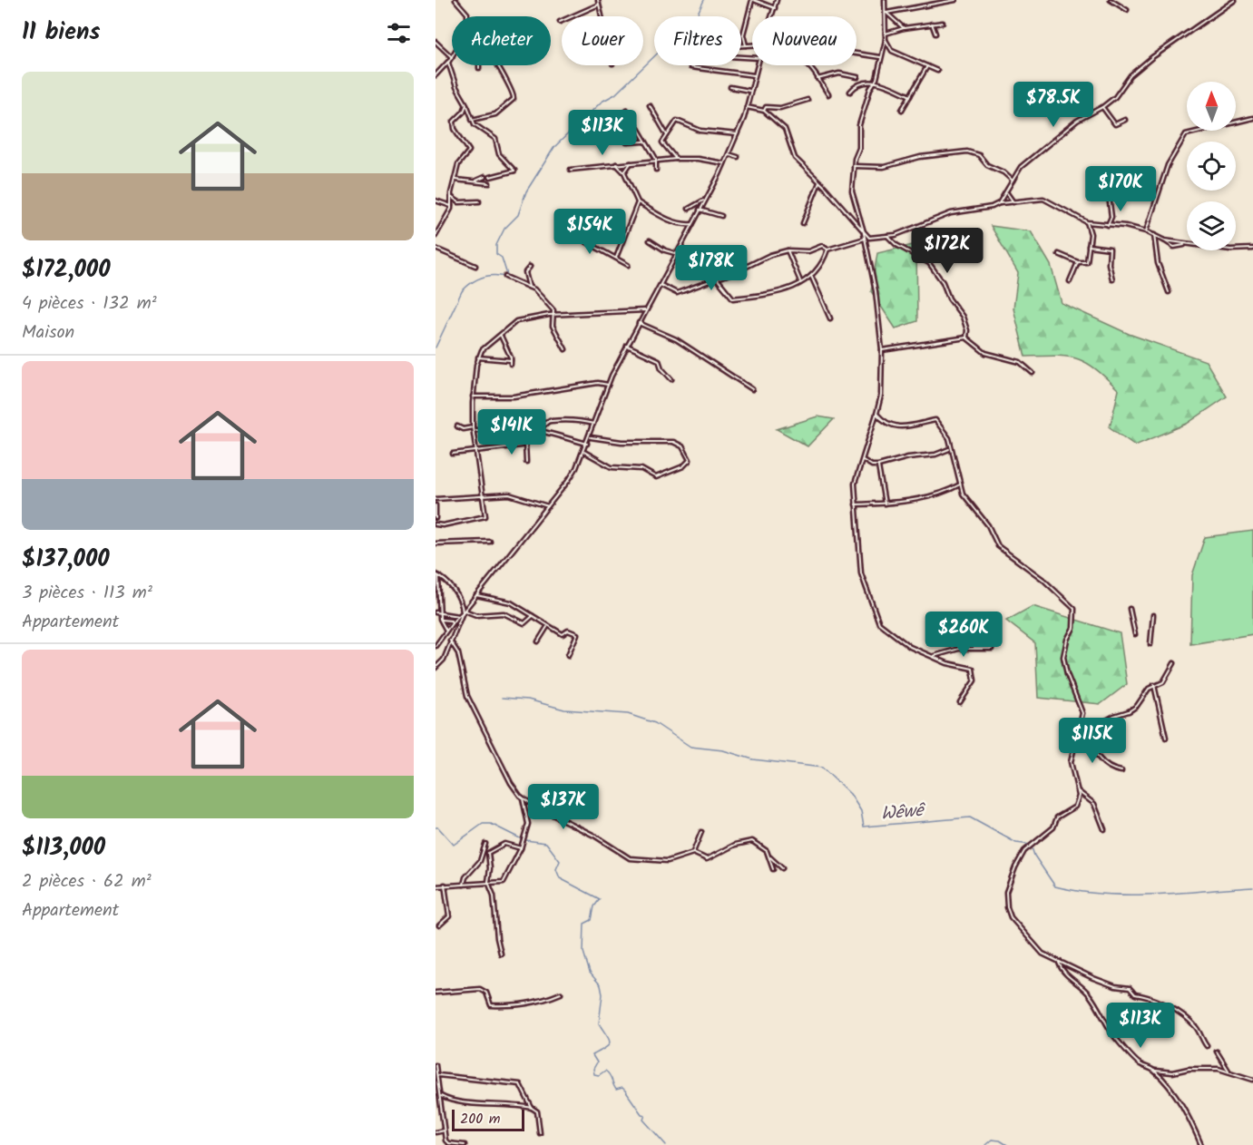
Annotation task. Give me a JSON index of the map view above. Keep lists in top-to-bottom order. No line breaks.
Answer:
{"water":["Wêwê"],"scale_bar":"200 m","north":"top","page":{"heading":"11 biens","chip":["Acheter","Louer","Filtres","Nouveau"],"list":[{"name":"$172,000","note":"4 pièces · 132 m² · Maison"},{"name":"$137,000","note":"3 pièces · 113 m² · Appartement"},{"name":"$113,000","note":"2 pièces · 62 m² · Appartement"}],"price":["$78.5K","$113K","$170K","$154K","$172K","$178K","$141K","$260K","$115K","$137K","$113K"],"scale":"200 m"}}
